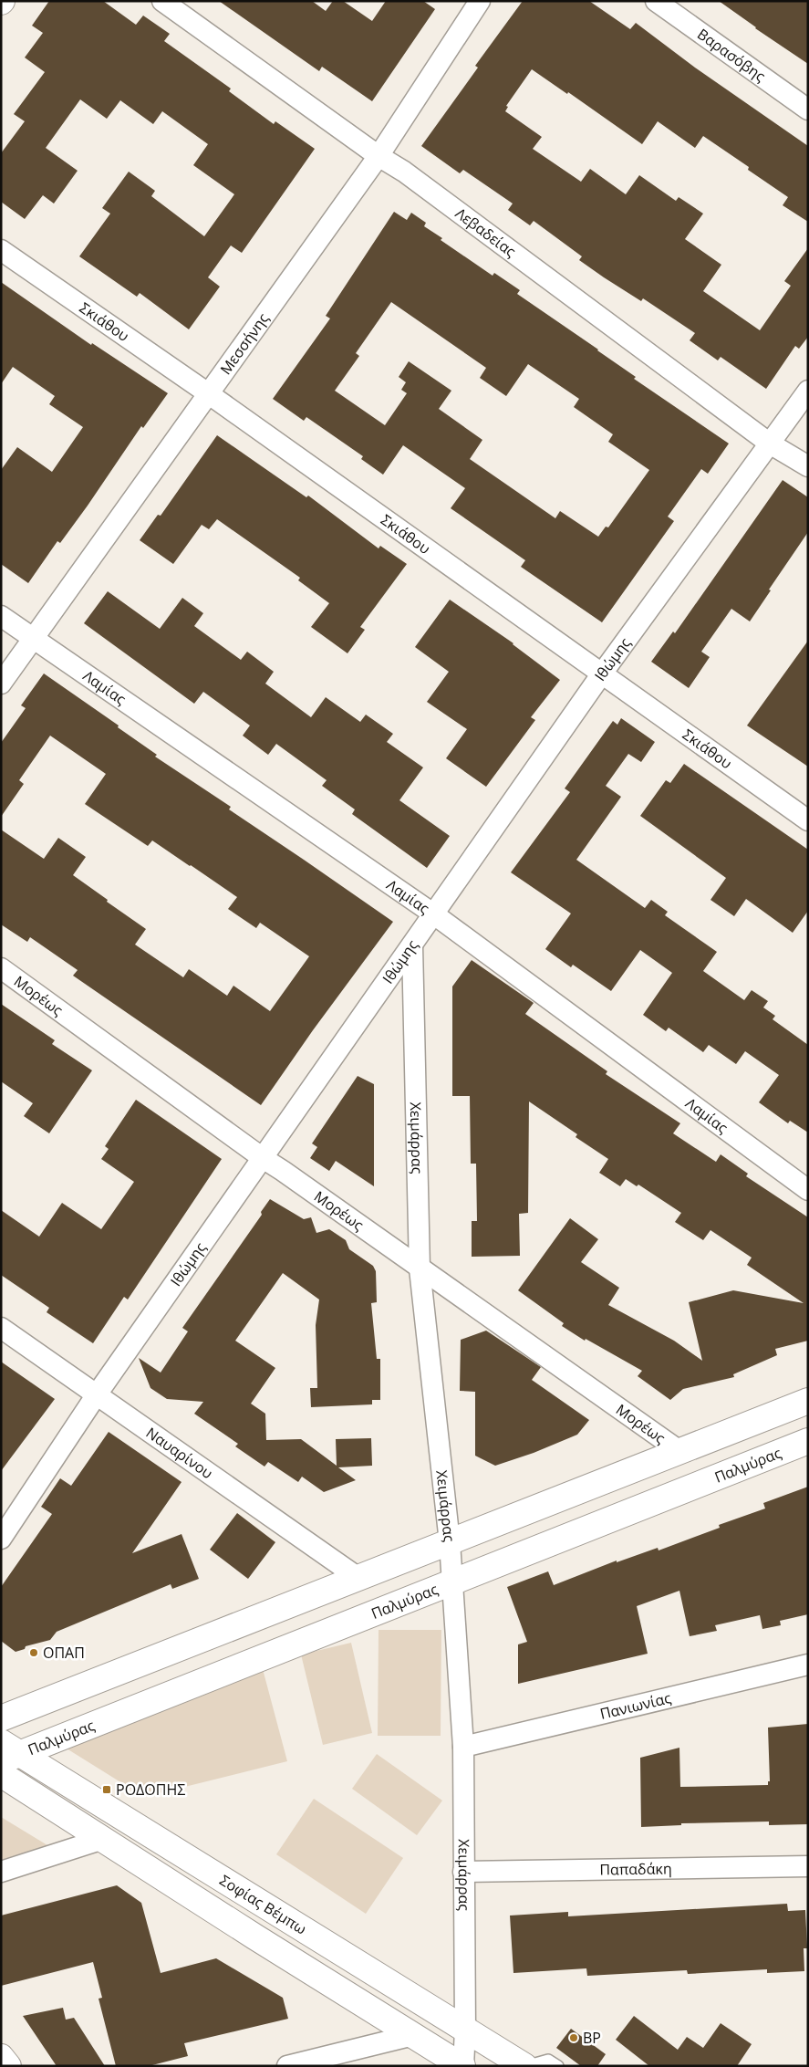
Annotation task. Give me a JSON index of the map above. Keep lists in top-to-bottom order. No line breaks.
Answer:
{"streets":{"main road":["Παλμύρας","Σοφίας Βέμπω"],"street":["Βαρασόβης","Λεβαδείας","Σκιάθου","Μεσσήνης","Ιθώμης","Λαμίας","Μορέως","Χειμάρρας","Ναυαρίνου","Πανιωνίας","Παπαδάκη"]},"crossings":[["Λεβαδείας","Μεσσήνης"],["Λεβαδείας","Ιθώμης"],["Σκιάθου","Μεσσήνης"],["Σκιάθου","Ιθώμης"],["Μεσσήνης","Λαμίας"],["Ιθώμης","Λαμίας"],["Ιθώμης","Μορέως"],["Ιθώμης","Χειμάρρας"],["Ιθώμης","Ναυαρίνου"],["Μορέως","Χειμάρρας"],["Χειμάρρας","Παλμύρας"],["Χειμάρρας","Πανιωνίας"],["Χειμάρρας","Παπαδάκη"],["Χειμάρρας","Σοφίας Βέμπω"],["Παλμύρας","Σοφίας Βέμπω"]],"places":{"other":["ΟΠΑΠ","BP"],"transit":["ΡΟΔΟΠΗΣ"]}}
